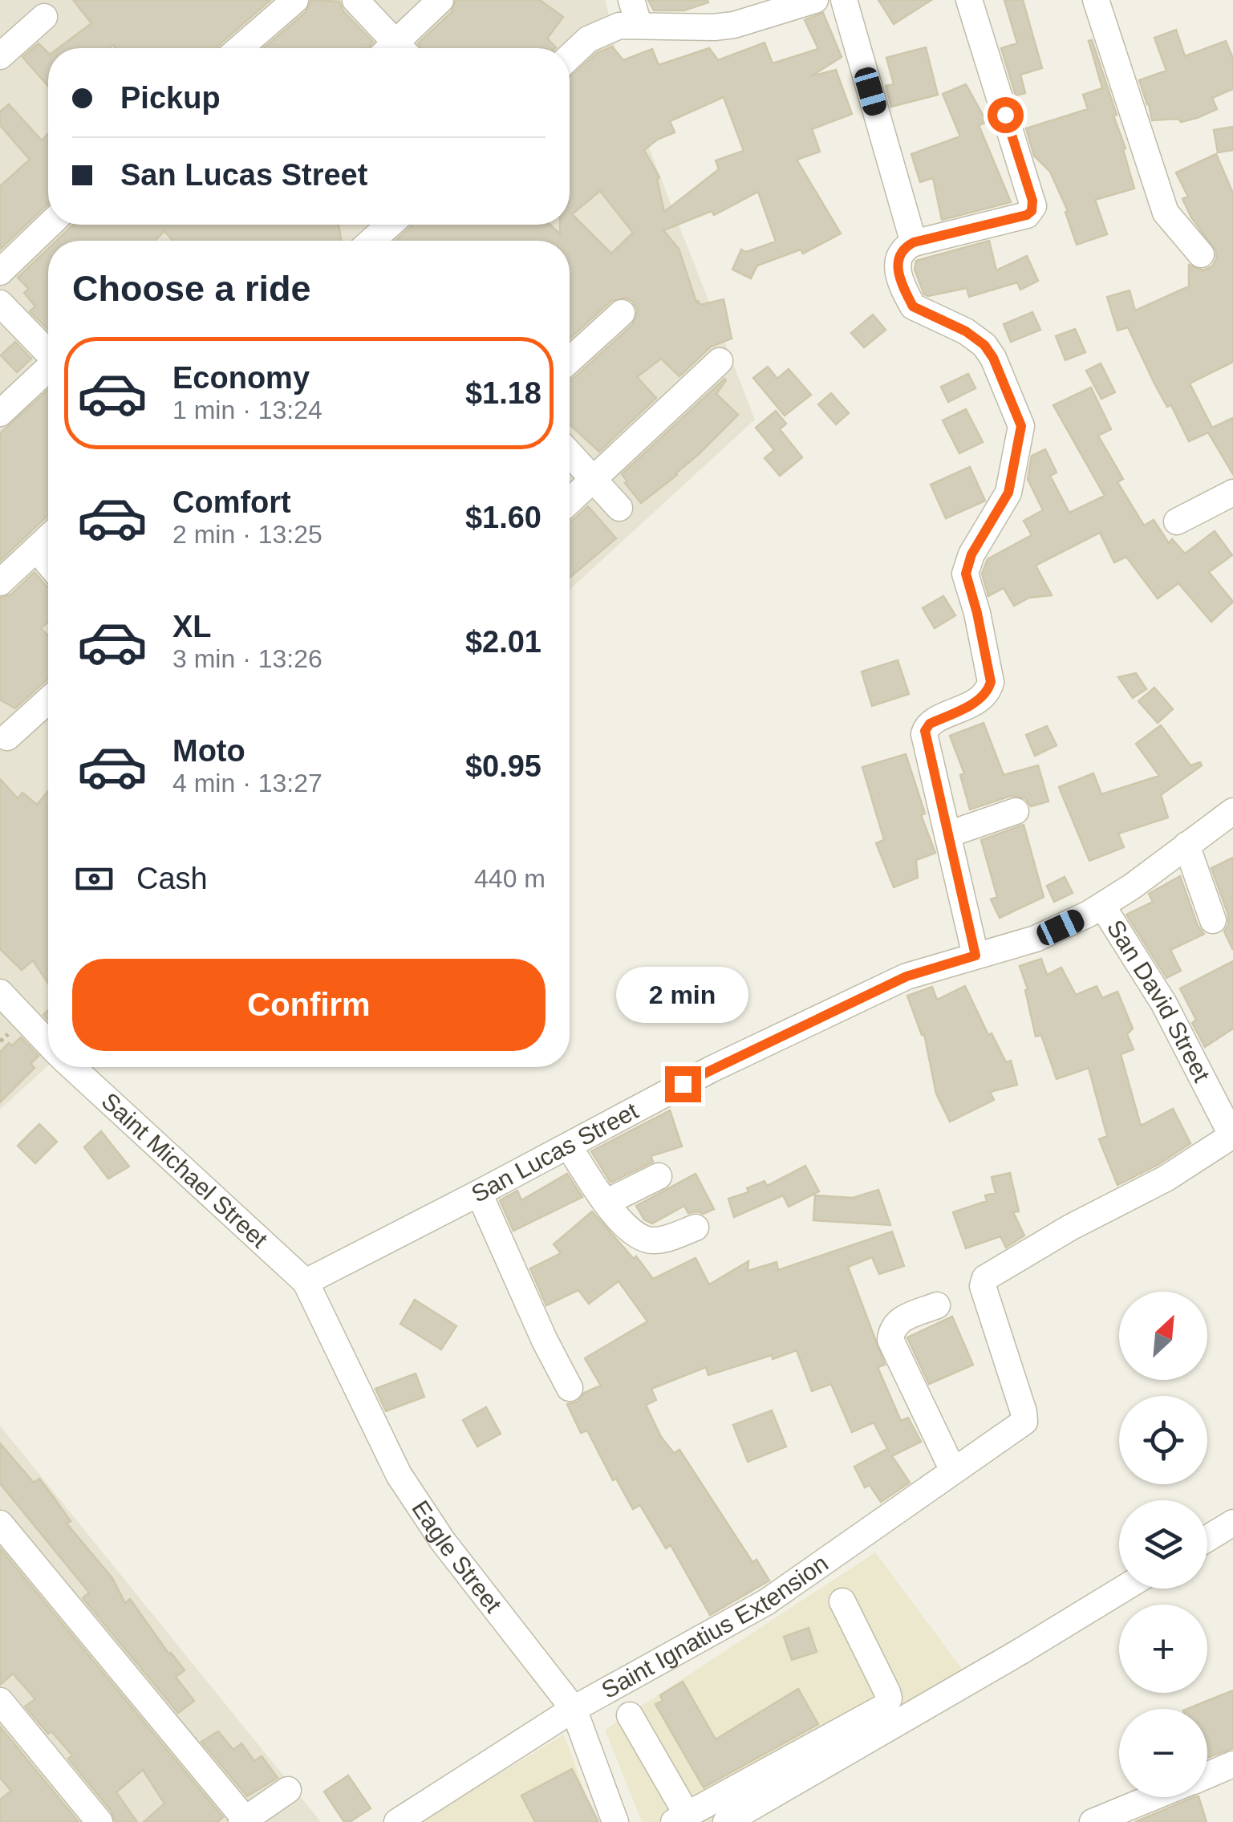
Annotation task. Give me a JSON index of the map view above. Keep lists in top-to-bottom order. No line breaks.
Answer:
{"streets":{"street":["San David Street","San Lucas Street","Saint Michael Street","Eagle Street","Saint Ignatius Extension"]},"crossings":[["San David Street","San Lucas Street"],["San David Street","Saint Ignatius Extension"],["San Lucas Street","Saint Michael Street"],["San Lucas Street","Eagle Street"],["Saint Michael Street","Eagle Street"],["Eagle Street","Saint Ignatius Extension"]],"north":"top right","page":{"banner":["Pickup","San Lucas Street"],"heading":"Choose a ride","list":[{"name":"Economy","note":"1 min · 13:24","value":"$1.18"},{"name":"Comfort","note":"2 min · 13:25","value":"$1.60"},{"name":"XL","note":"3 min · 13:26","value":"$2.01"},{"name":"Moto","note":"4 min · 13:27","value":"$0.95"}],"pay":["Cash","440 m"],"buttons":"Confirm","bubble":"2 min","map_buttons":["+","−"]}}
